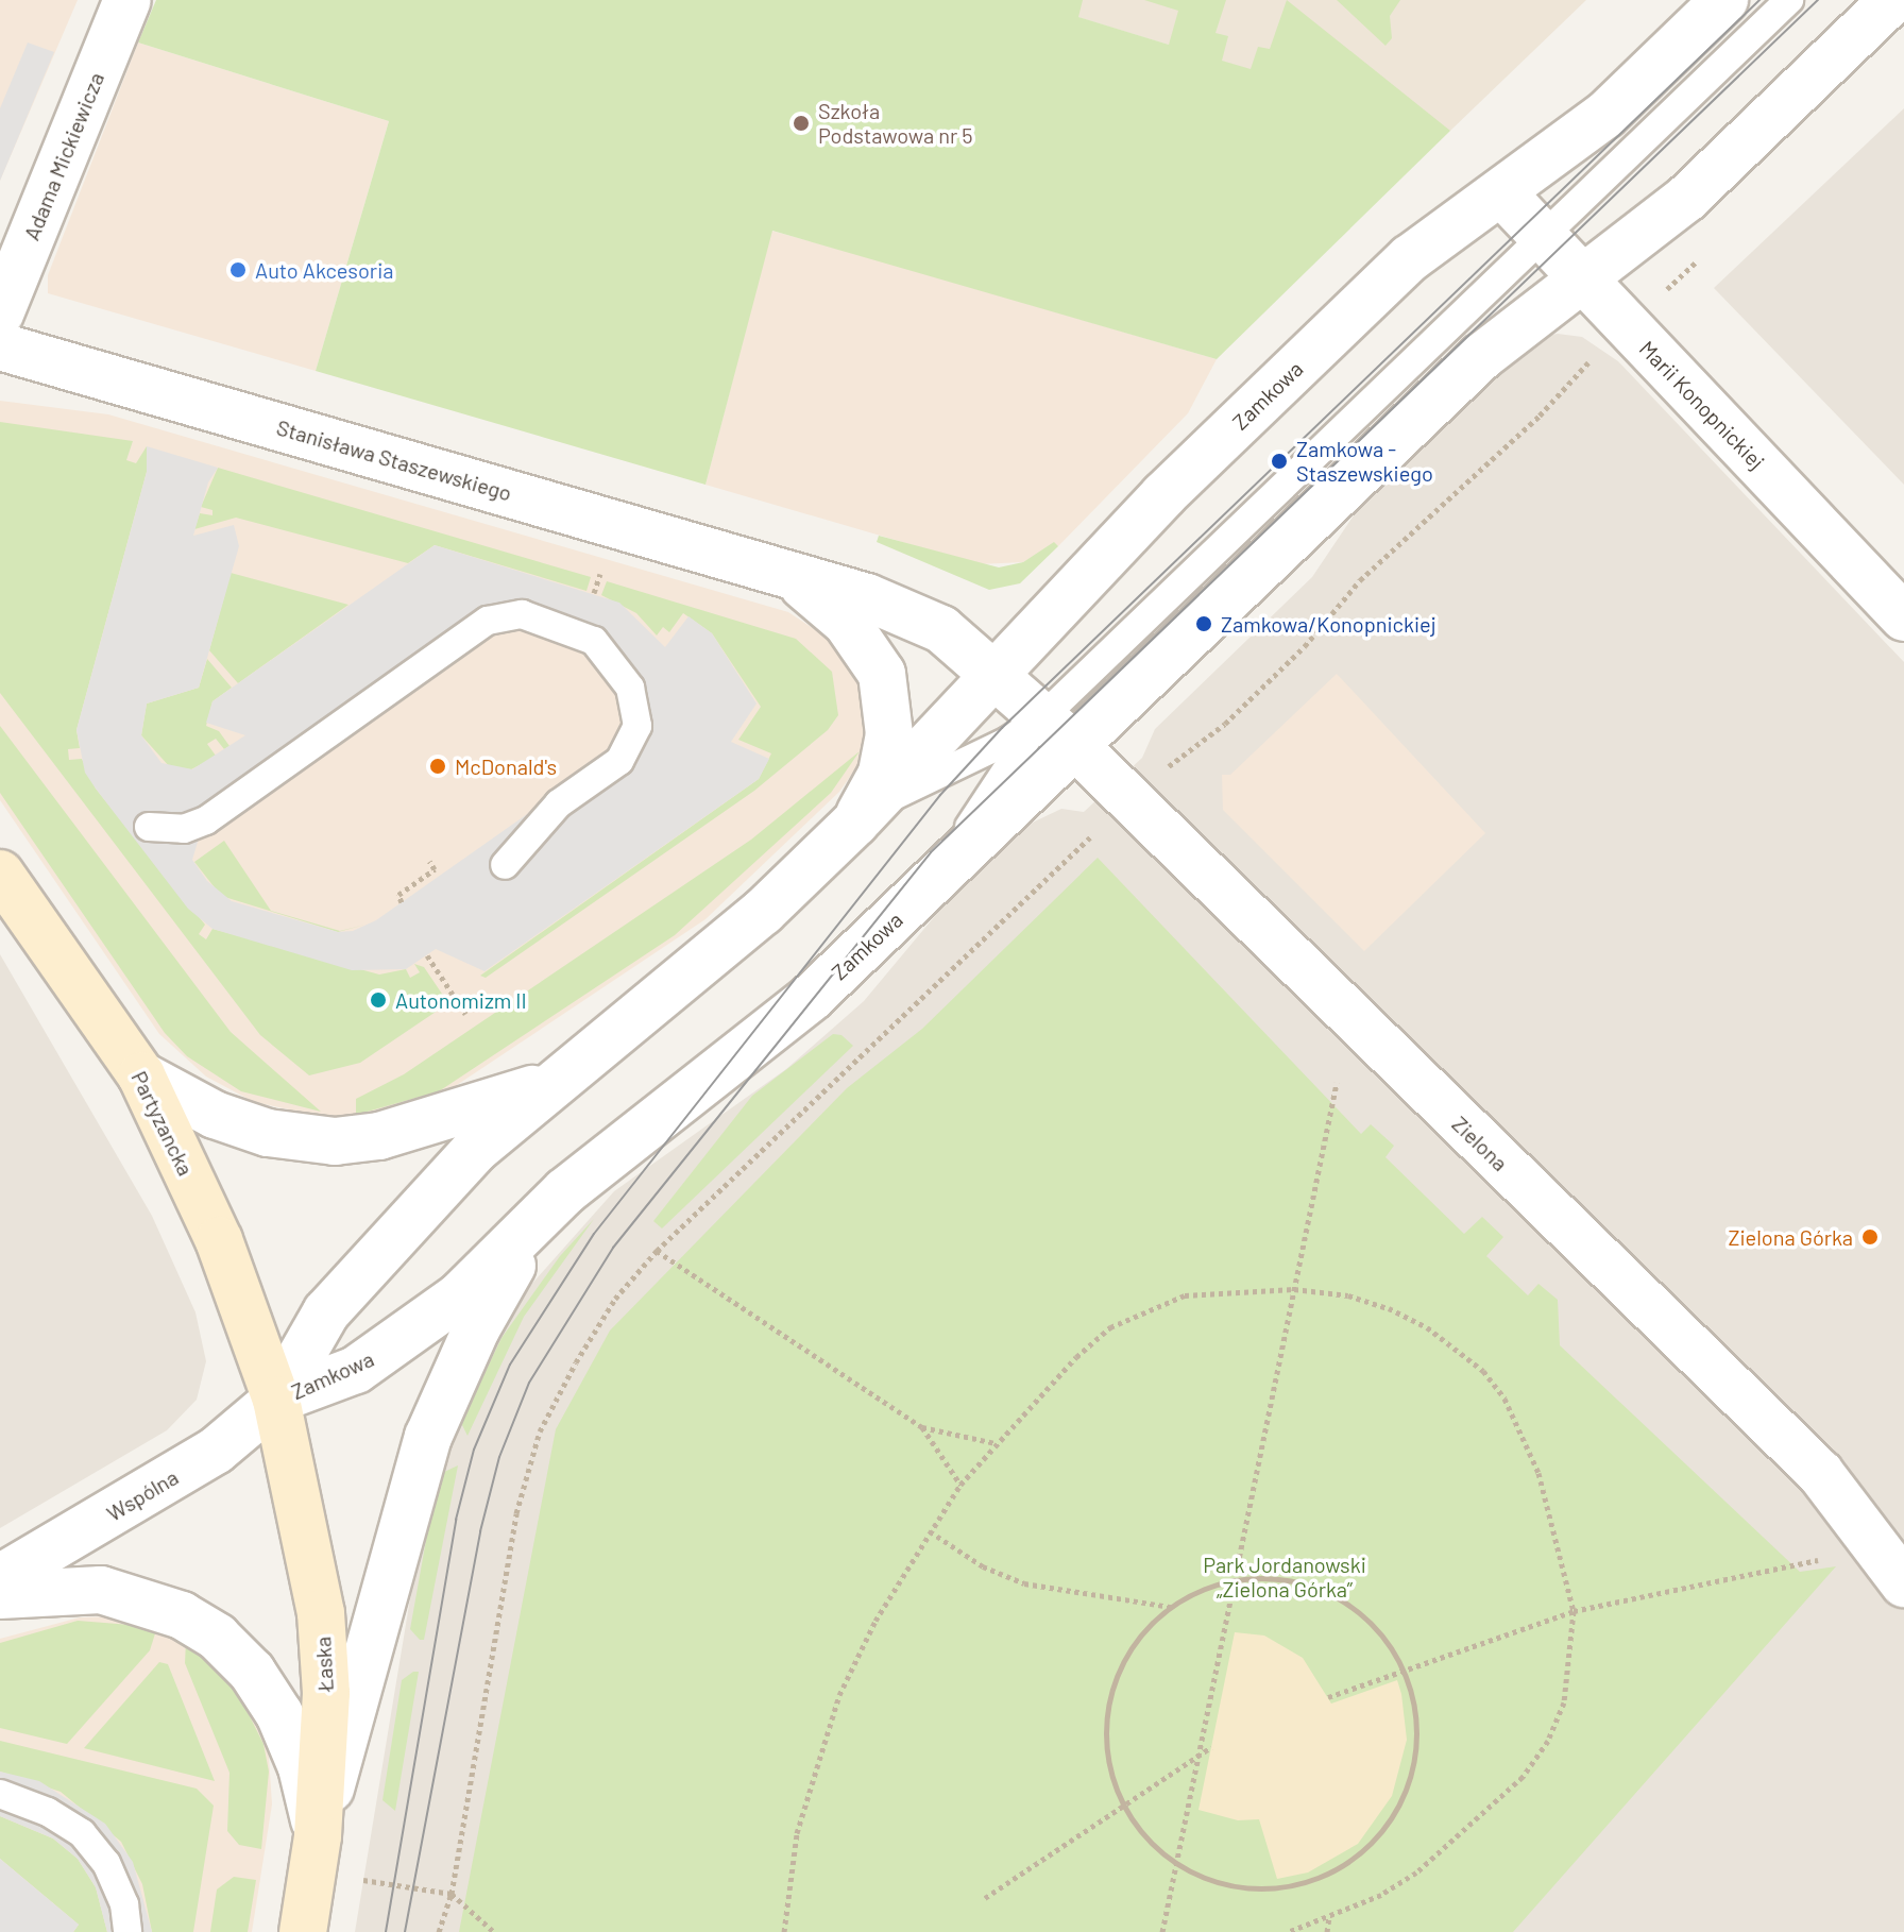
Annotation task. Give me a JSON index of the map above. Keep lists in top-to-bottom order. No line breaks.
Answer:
{"streets":{"main road":["Partyzancka","Łaska"],"street":["Adama Mickiewicza","Zamkowa","Marii Konopnickiej","Stanisława Staszewskiego","Zielona","Wspólna"]},"crossings":[["Zamkowa","Marii Konopnickiej"],["Zamkowa","Stanisława Staszewskiego"],["Zamkowa","Partyzancka"],["Zamkowa","Zielona"],["Zamkowa","Wspólna"],["Zamkowa","Łaska"],["Stanisława Staszewskiego","Zielona"],["Partyzancka","Wspólna"],["Partyzancka","Łaska"],["Wspólna","Łaska"]],"parks":["Park Jordanowski „Zielona Górka”"],"places":["Szkoła Podstawowa nr 5","Auto Akcesoria","Zamkowa - Staszewskiego","Zamkowa/Konopnickiej","McDonald's","Autonomizm II","Zielona Górka"]}
